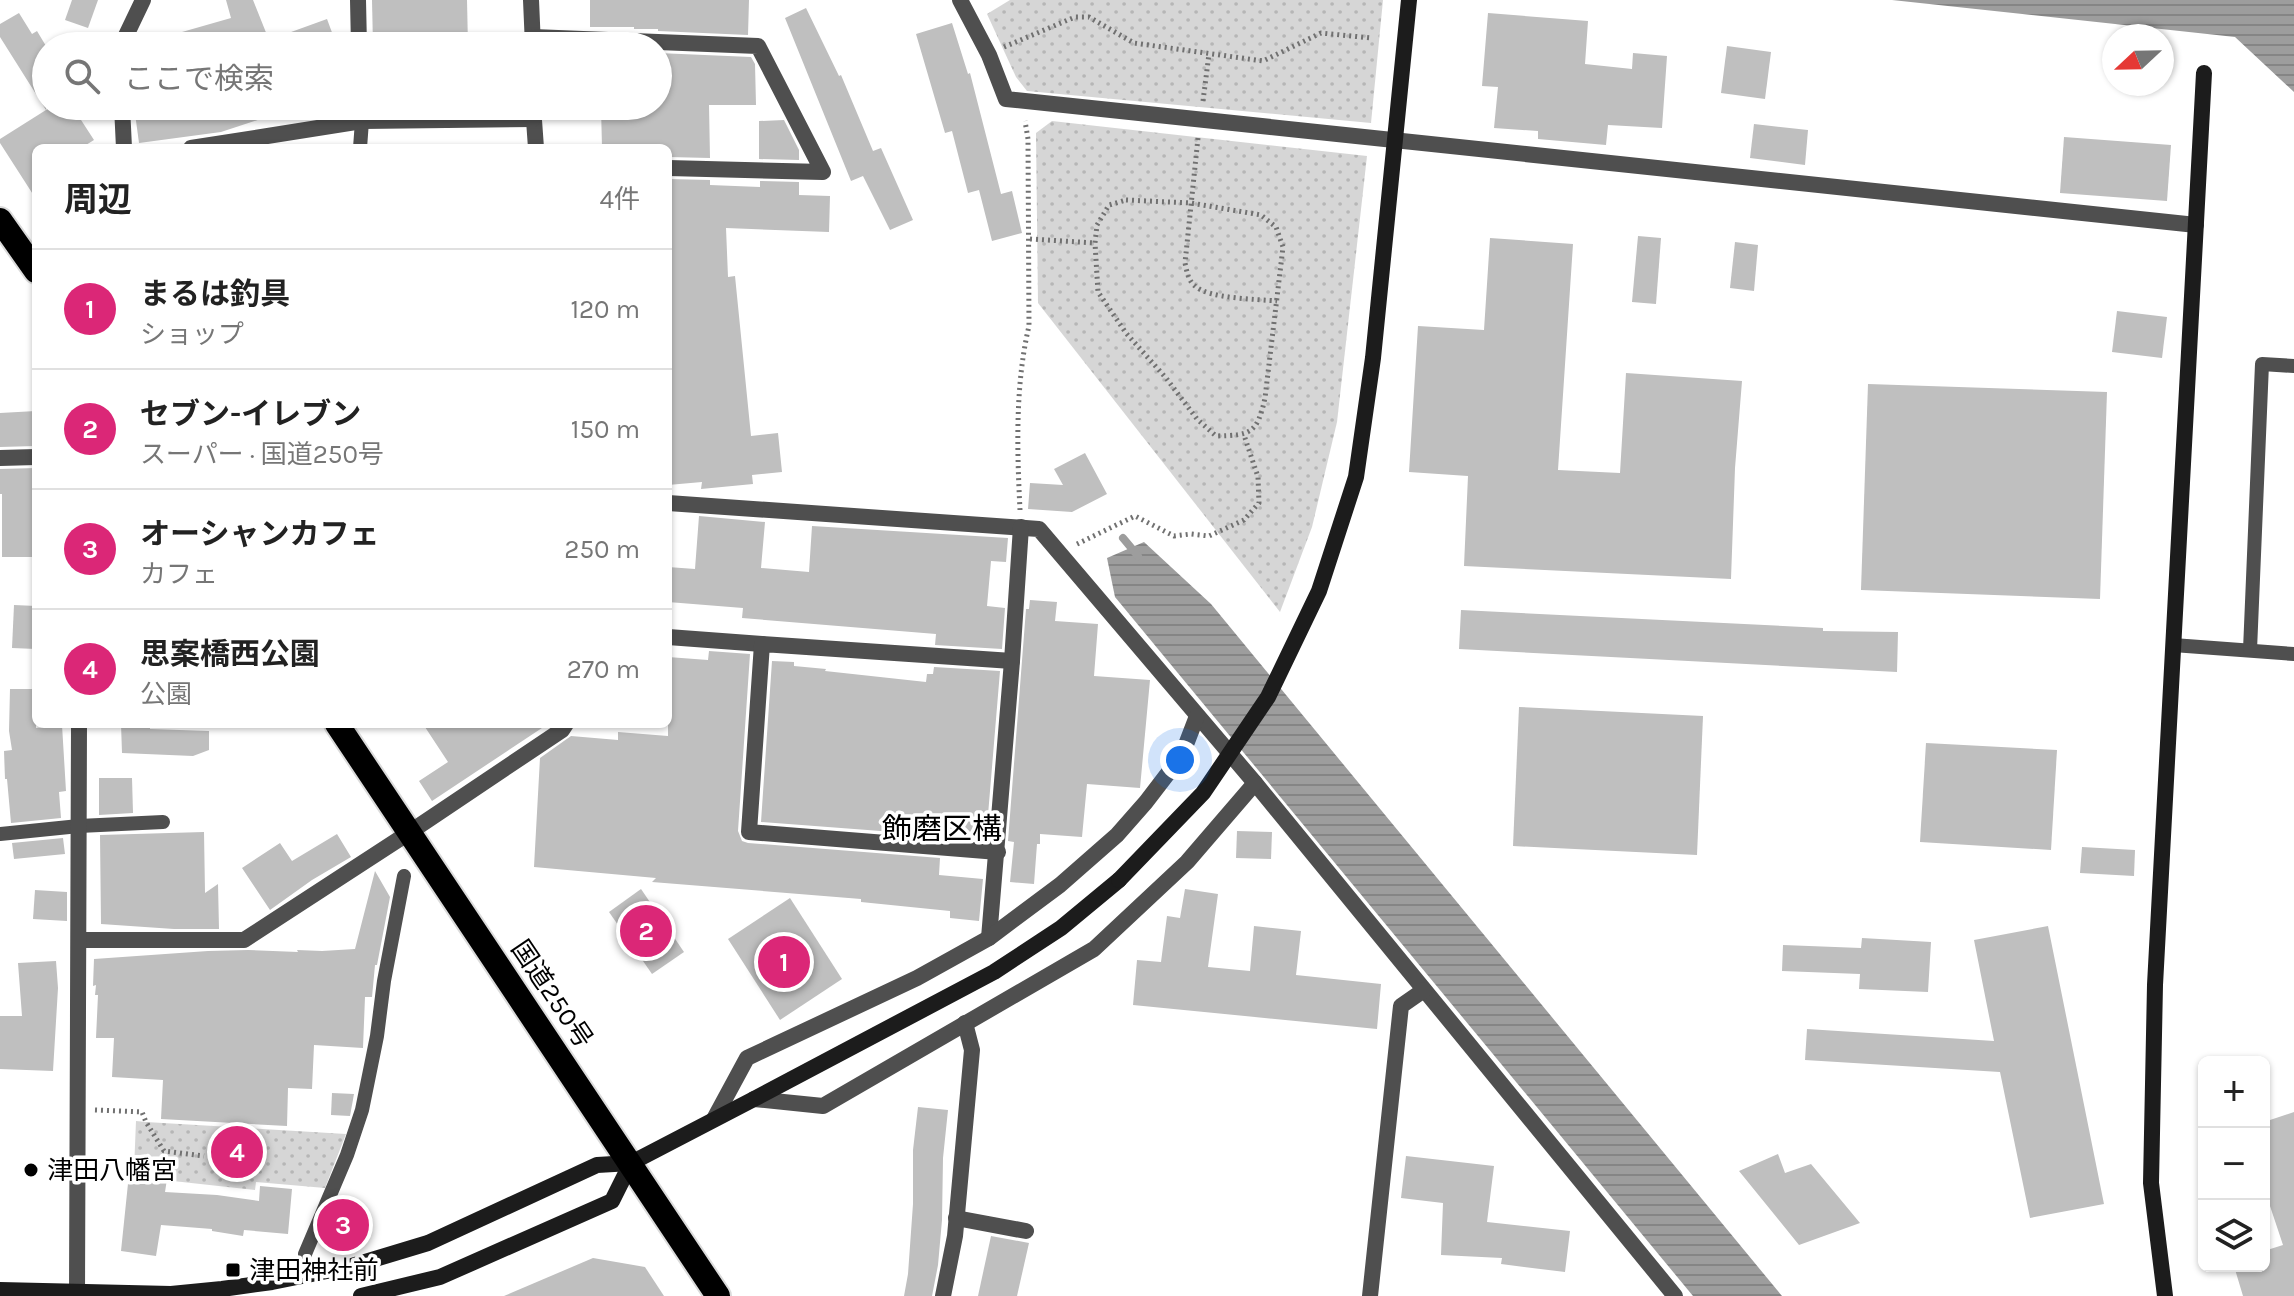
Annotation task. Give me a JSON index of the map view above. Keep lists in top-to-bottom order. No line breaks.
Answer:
{"streets":{"highway":["国道250号"]},"districts":["飾磨区構"],"places":{"other":["津田八幡宮"],"transit":["津田神社前"]},"north":"left","page":{"search":"ここで検索","heading":["周辺","4件"],"list":[{"mark":"1","name":"まるは釣具","note":"ショップ","value":"120 m"},{"mark":"2","name":"セブン-イレブン","note":"スーパー · 国道250号","value":"150 m"},{"mark":"3","name":"オーシャンカフェ","note":"カフェ","value":"250 m"},{"mark":"4","name":"思案橋西公園","note":"公園","value":"270 m"}],"pins":["2","1","4","3"],"map_buttons":["+","−"]}}
